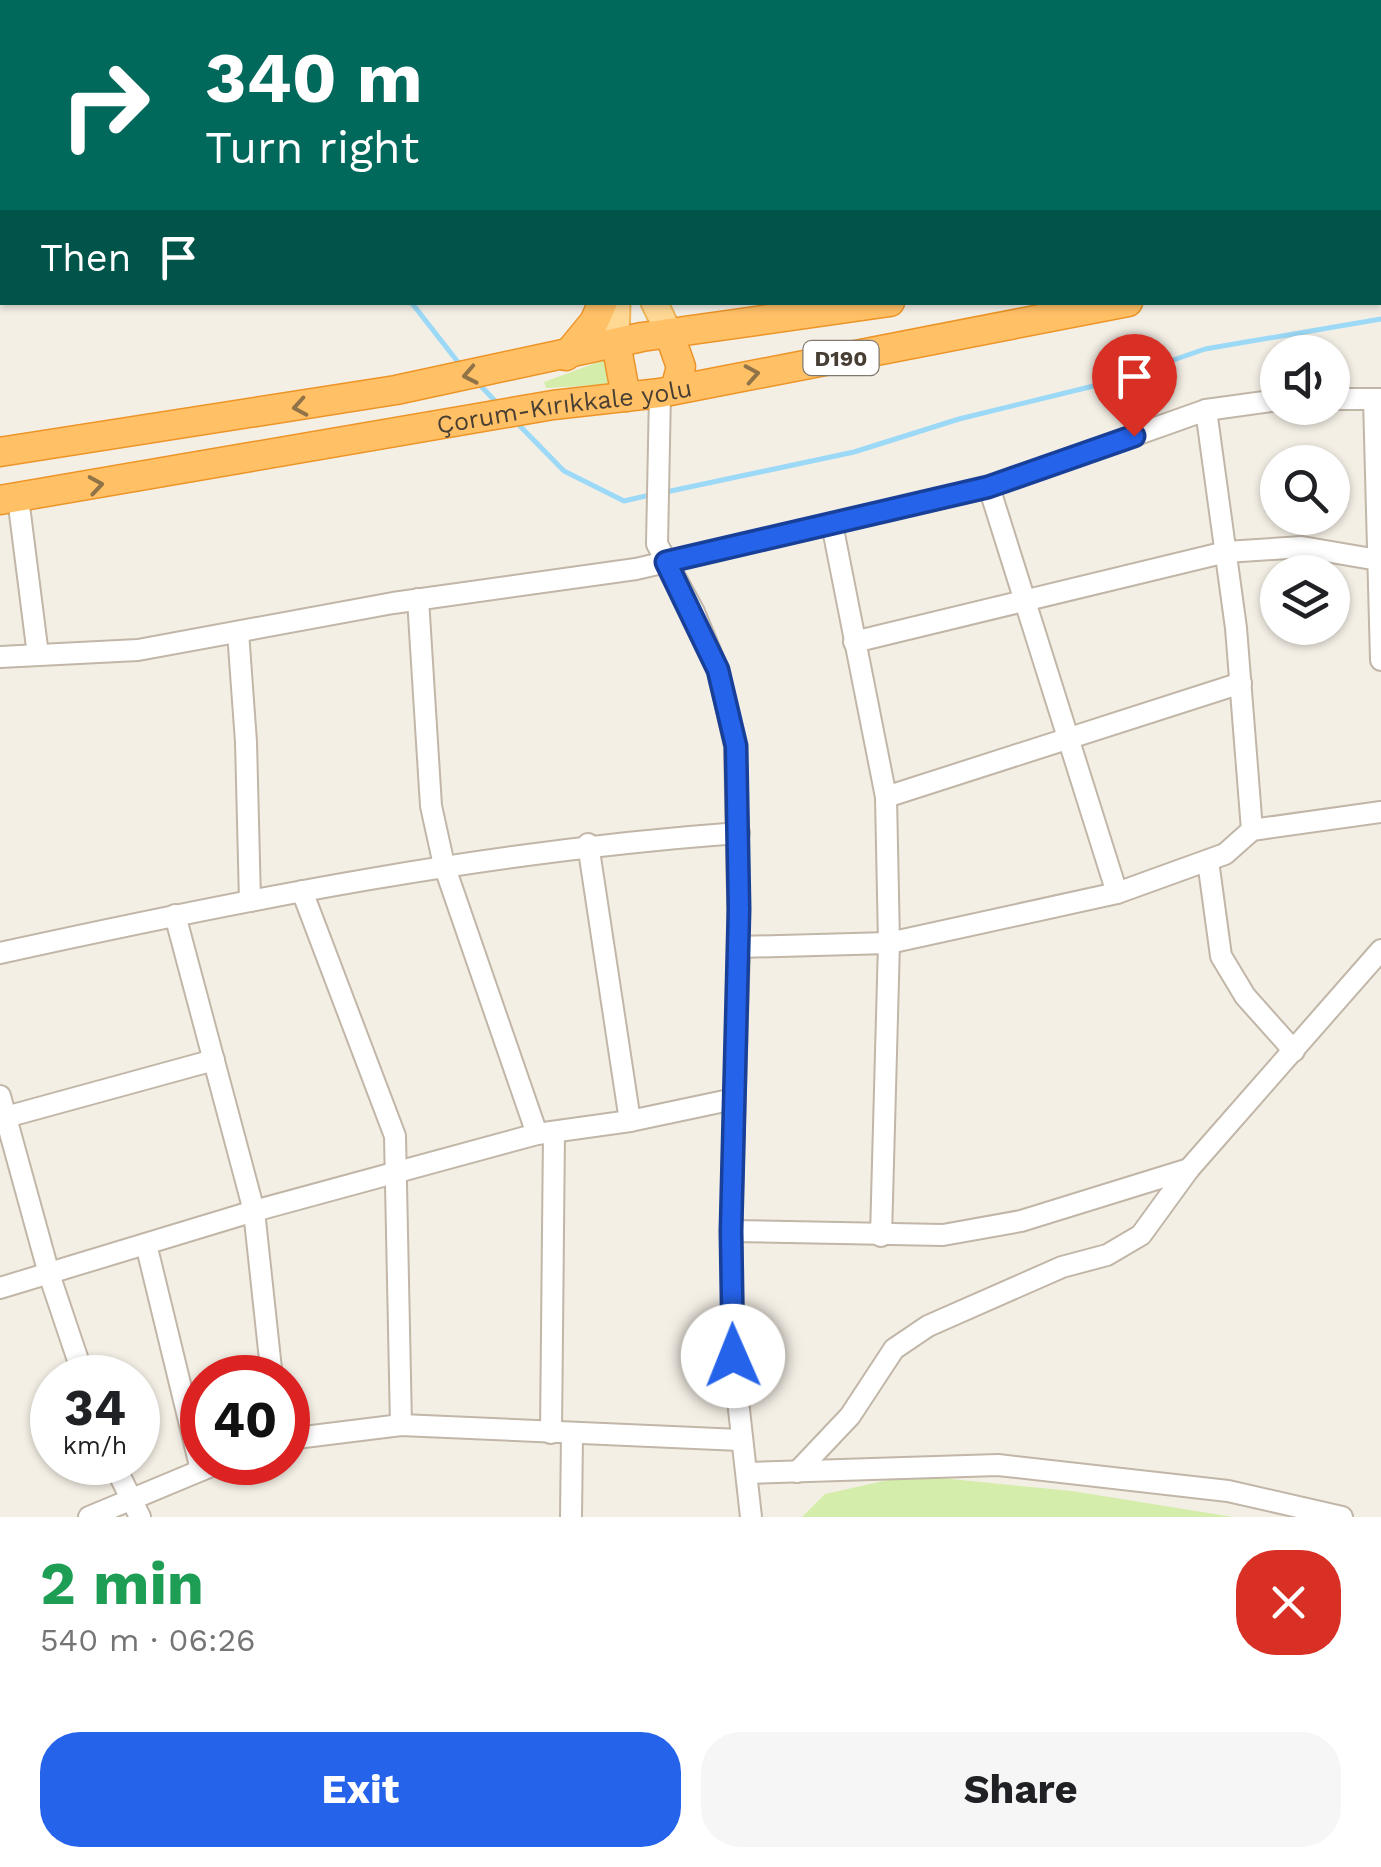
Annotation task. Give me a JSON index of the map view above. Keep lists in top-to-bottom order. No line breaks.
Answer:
{"streets":{"highway":["D190","Çorum-Kırıkkale yolu"]},"page":{"turn":["340 m","Turn right"],"then":"Then","speed":"34 km/h","limit":"40","heading":["2 min","540 m · 06:26"],"buttons":["Exit","Share"]}}
